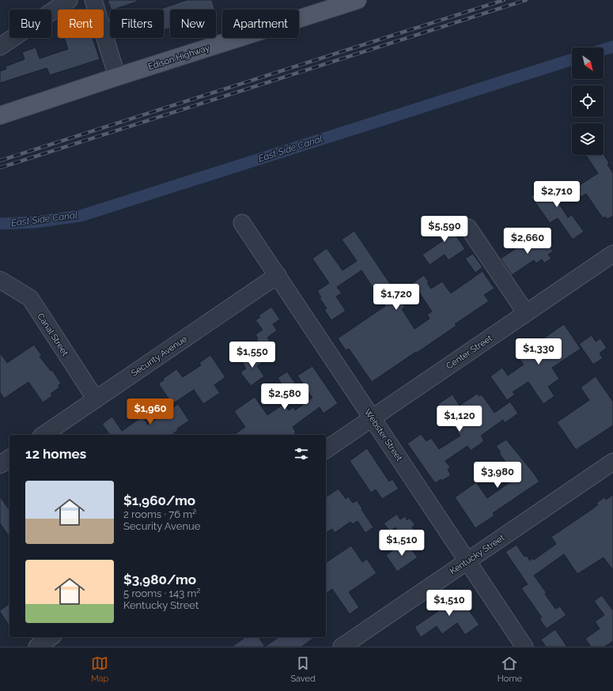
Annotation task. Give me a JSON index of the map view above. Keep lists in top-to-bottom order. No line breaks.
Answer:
{"streets":{"main road":["Edison Highway"],"street":["Canal Street","Center Street","Security Avenue","Webster Street","Kentucky Street"]},"crossings":[["Canal Street","Security Avenue"],["Center Street","Webster Street"],["Security Avenue","Webster Street"],["Webster Street","Kentucky Street"]],"water":["East Side Canal"],"north":"bottom right","page":{"chip":["Buy","Rent","Filters","New","Apartment"],"price":["$2,710","$5,590","$2,660","$1,720","$1,330","$1,550","$2,580","$1,960","$1,120","$3,980","$1,510","$1,510"],"heading":"12 homes","list":[{"name":"$1,960/mo","note":"2 rooms · 76 m² · Security Avenue"},{"name":"$3,980/mo","note":"5 rooms · 143 m² · Kentucky Street"}],"tabs":["Map","Saved","Home"]}}
